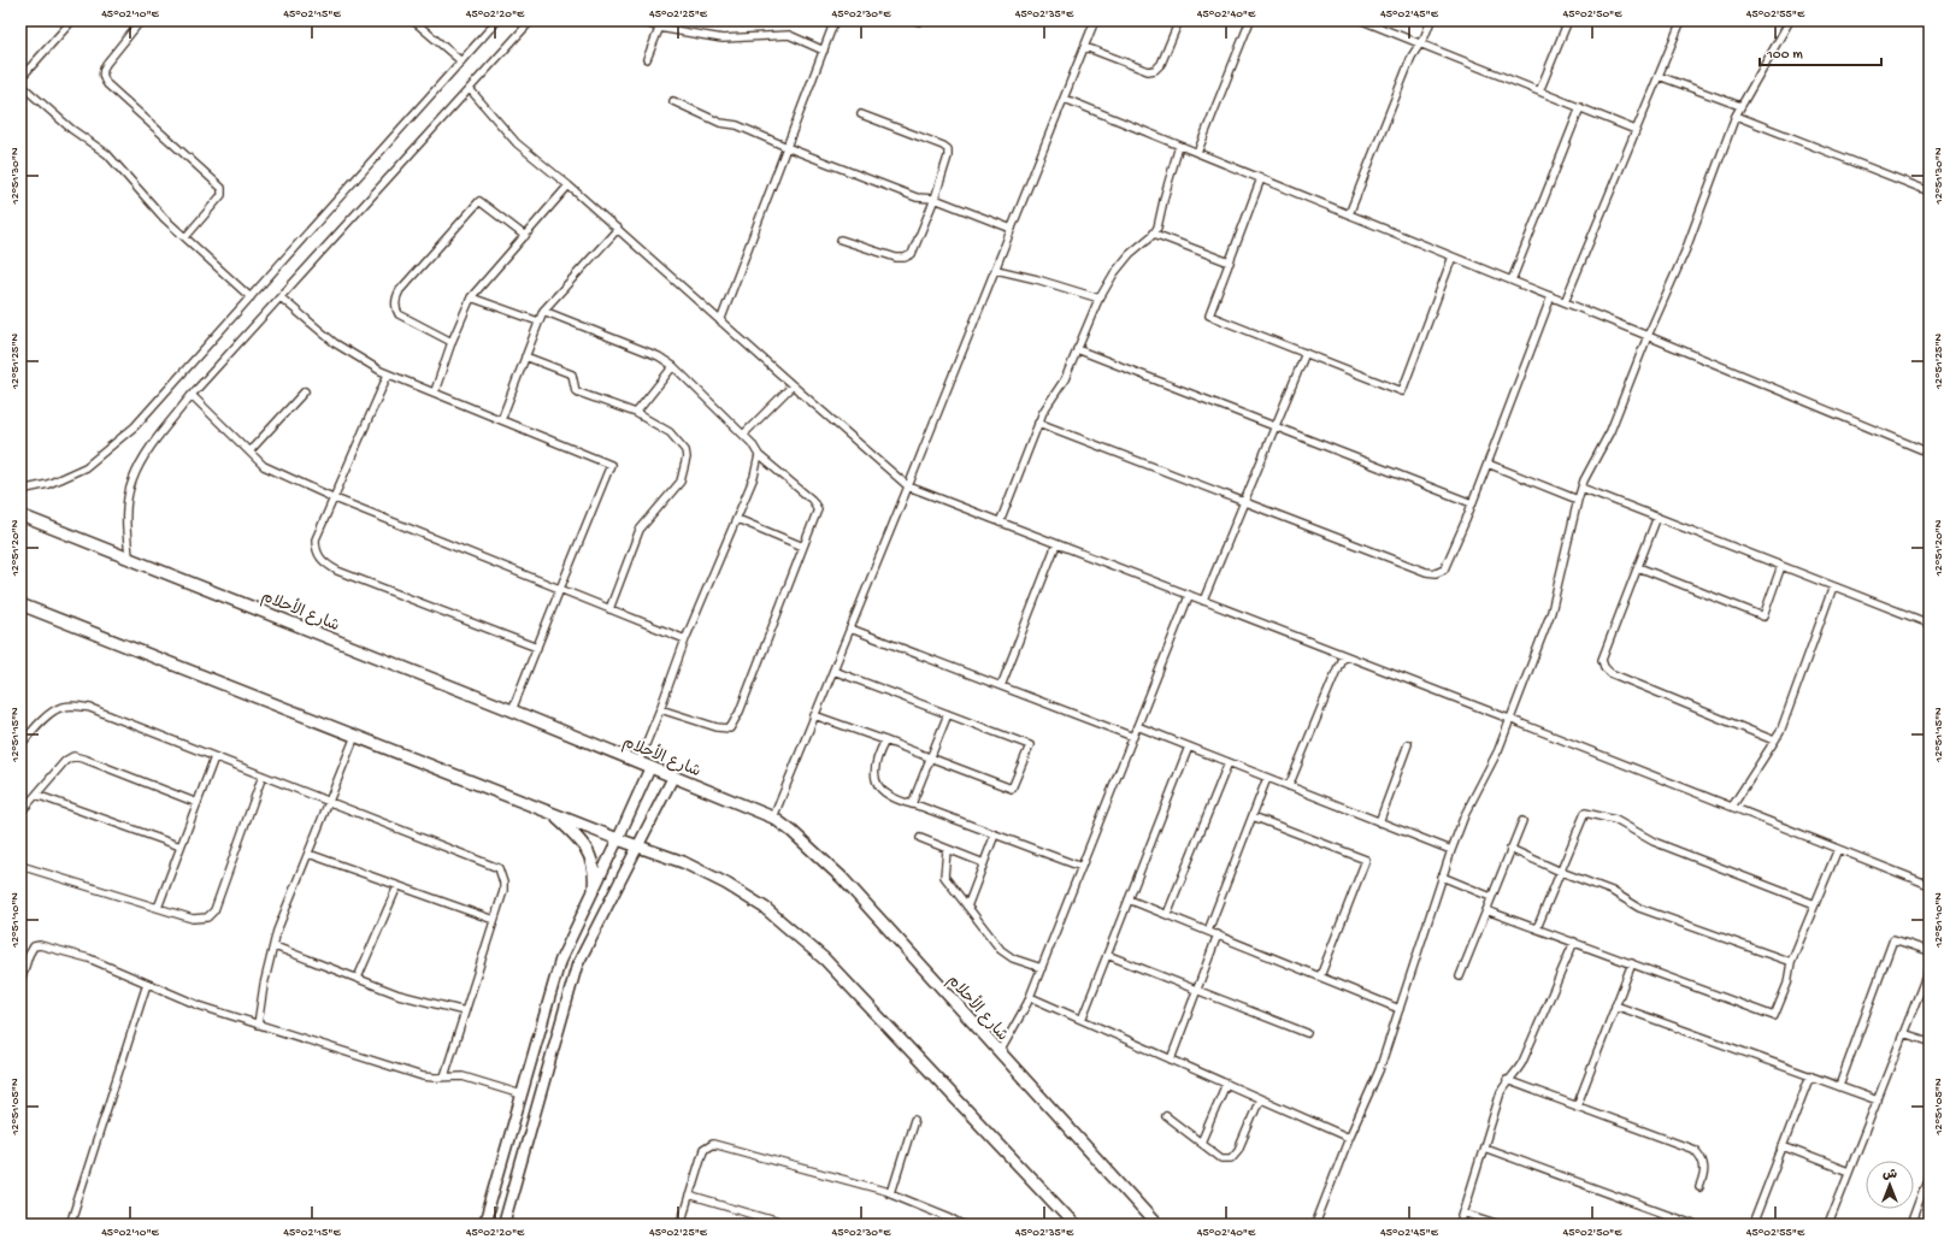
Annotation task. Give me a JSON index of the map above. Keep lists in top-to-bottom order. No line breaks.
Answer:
{"streets":{"main road":["شارع الأحلام"]},"scale_bar":"100 m","north":"top","coordinates":["45°02'10\"E","45°02'15\"E","45°02'20\"E","45°02'25\"E","45°02'30\"E","45°02'35\"E","45°02'40\"E","45°02'45\"E","45°02'50\"E","45°02'55\"E","12°51'30\"N","12°51'25\"N","12°51'20\"N","12°51'15\"N","12°51'10\"N","12°51'05\"N"]}
